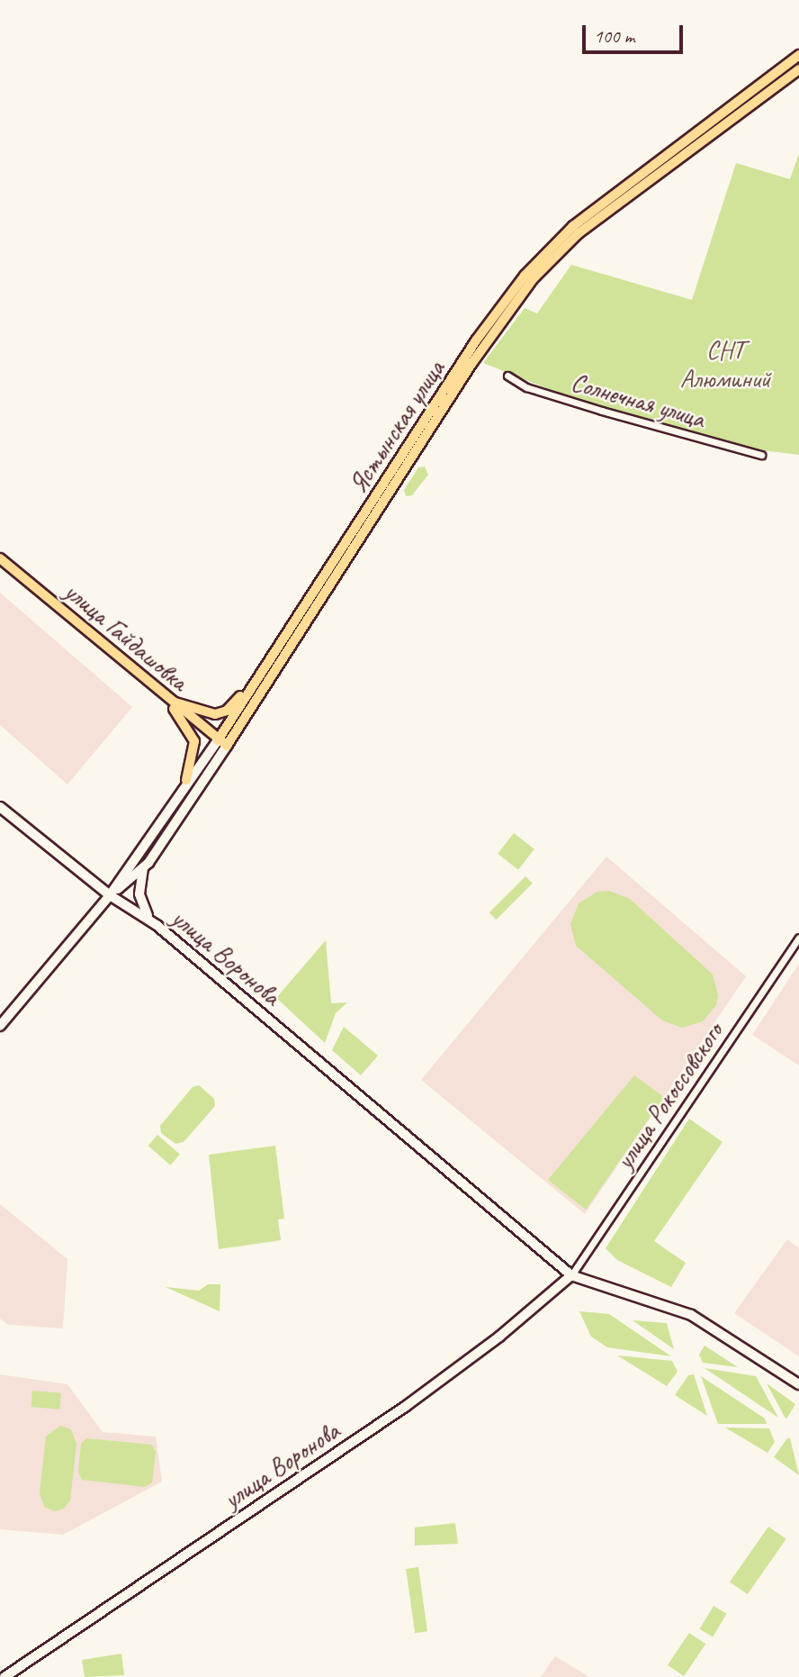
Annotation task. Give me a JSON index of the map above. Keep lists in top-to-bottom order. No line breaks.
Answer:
{"streets":{"main road":["Ястынская улица","улица Гайдашовка","улица Воронова"],"street":["Солнечная улица","улица Рокоссовского"]},"crossings":[["Ястынская улица","улица Гайдашовка"],["Ястынская улица","улица Воронова"],["улица Воронова","улица Рокоссовского"]],"parks":["СНТ Алюминий"],"scale_bar":"100 m"}
